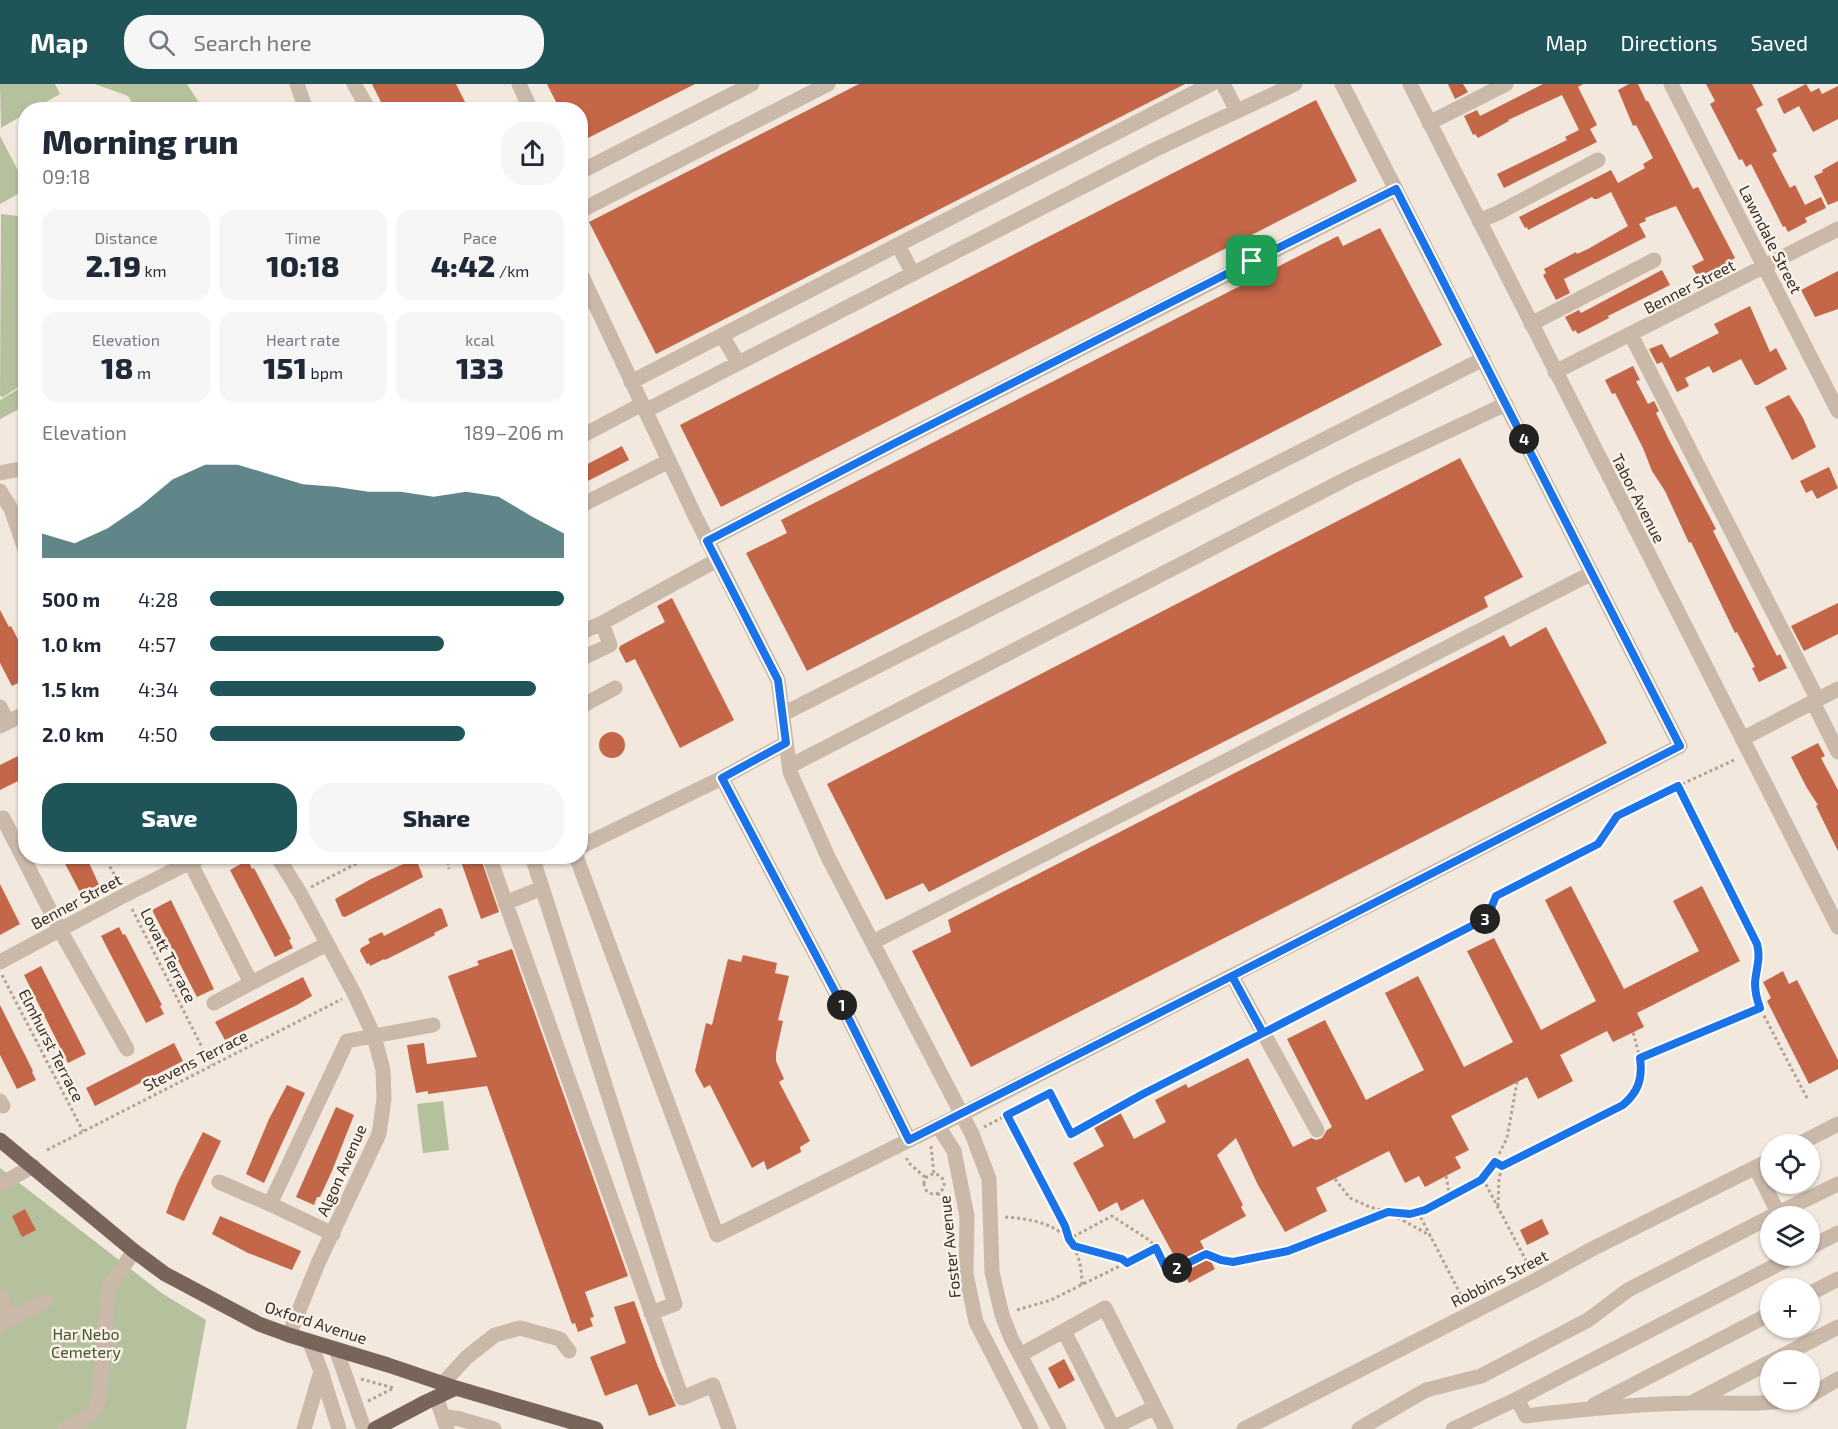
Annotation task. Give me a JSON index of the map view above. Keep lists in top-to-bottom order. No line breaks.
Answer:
{"streets":{"main road":["Oxford Avenue"],"street":["Lawndale Street","Benner Street","Tabor Avenue","Algon Avenue","Foster Avenue","Robbins Street"],"path":["Lovatt Terrace","Elmhurst Terrace","Stevens Terrace"]},"crossings":[["Lawndale Street","Benner Street"],["Benner Street","Tabor Avenue"],["Benner Street","Lovatt Terrace"],["Lovatt Terrace","Stevens Terrace"],["Elmhurst Terrace","Stevens Terrace"],["Stevens Terrace","Algon Avenue"],["Algon Avenue","Oxford Avenue"]],"parks":["Har Nebo Cemetery"],"page":{"header":"Map","search":"Search here","nav":["Map","Directions","Saved"],"heading":["Morning run","09:18"],"stats":[["Distance","2.19 km"],["Time","10:18"],["Pace","4:42 /km"],["Elevation","18 m"],["Heart rate","151 bpm"],["kcal","133"]],"chart":["Elevation","189–206 m"],"pins":["4","3","1","2"],"list":[{"name":"500 m","note":"4:28"},{"name":"1.0 km","note":"4:57"},{"name":"1.5 km","note":"4:34"},{"name":"2.0 km","note":"4:50"}],"buttons":["Save","Share"],"map_buttons":["+","−"]}}
